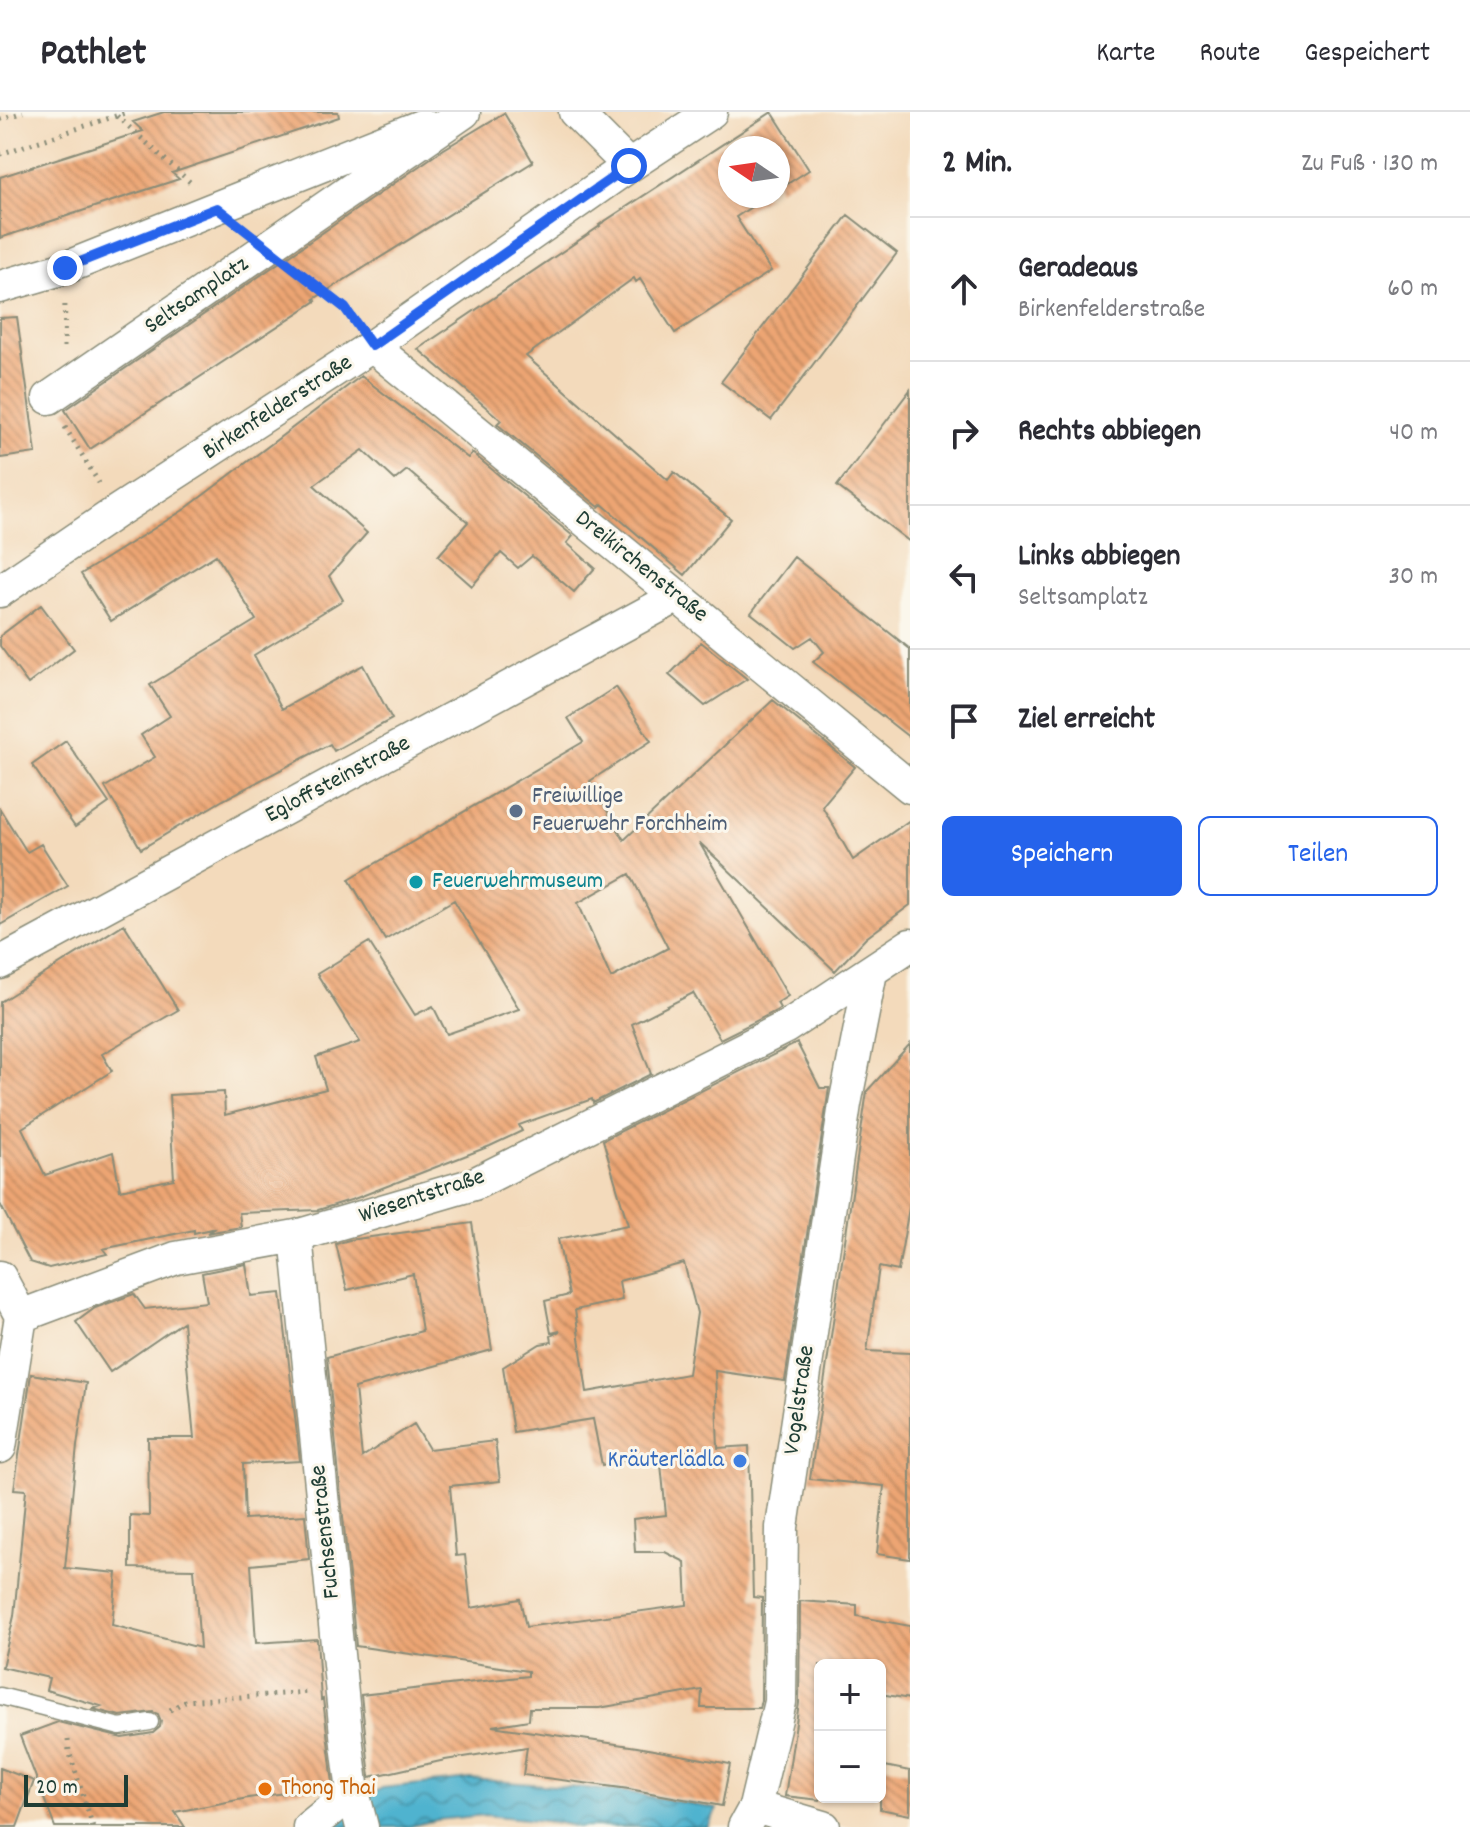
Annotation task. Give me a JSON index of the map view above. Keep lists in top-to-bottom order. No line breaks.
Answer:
{"streets":{"street":["Seltsamplatz","Birkenfelderstraße","Dreikirchenstraße","Egloffsteinstraße","Wiesentstraße","Vogelstraße","Fuchsenstraße"]},"crossings":[["Birkenfelderstraße","Dreikirchenstraße"],["Dreikirchenstraße","Egloffsteinstraße"],["Wiesentstraße","Vogelstraße"],["Wiesentstraße","Fuchsenstraße"]],"places":["Freiwillige Feuerwehr Forchheim","Feuerwehrmuseum","Kräuterlädla","Thong Thai"],"scale_bar":"20 m","north":"left","page":{"header":"Pathlet","nav":["Karte","Route","Gespeichert"],"heading":["2 Min.","Zu Fuß · 130 m"],"list":[["Geradeaus","Birkenfelderstraße","60 m"],["Rechts abbiegen","40 m"],["Links abbiegen","Seltsamplatz","30 m"],"Ziel erreicht"],"buttons":["Speichern","Teilen"],"map_buttons":["+","−"],"scale":"20 m"}}
